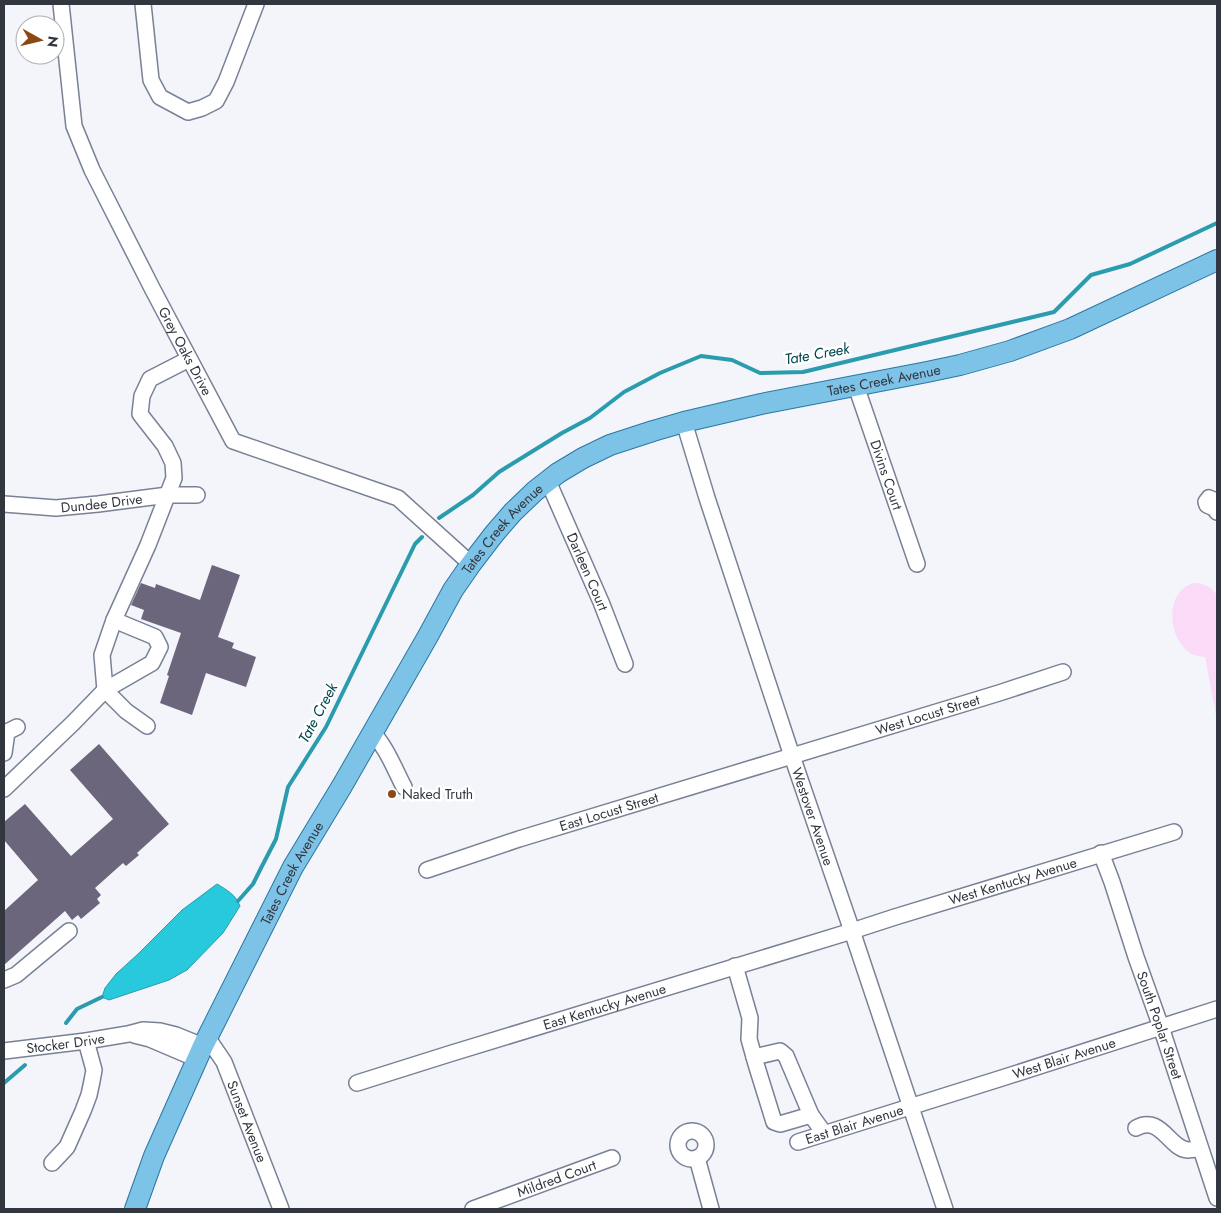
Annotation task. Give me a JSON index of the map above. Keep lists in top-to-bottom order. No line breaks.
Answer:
{"streets":{"main road":["Tates Creek Avenue"],"street":["Grey Oaks Drive","Divins Court","Dundee Drive","Darleen Court","West Locust Street","East Locust Street","Westover Avenue","West Kentucky Avenue","East Kentucky Avenue","South Poplar Street","Stocker Drive","West Blair Avenue","Sunset Avenue","East Blair Avenue","Mildred Court"]},"crossings":[["Grey Oaks Drive","Tates Creek Avenue"],["Tates Creek Avenue","Divins Court"],["Tates Creek Avenue","Darleen Court"],["Tates Creek Avenue","Westover Avenue"],["Tates Creek Avenue","Stocker Drive"],["Tates Creek Avenue","Sunset Avenue"],["West Locust Street","East Locust Street"],["West Locust Street","Westover Avenue"],["East Locust Street","Westover Avenue"],["Westover Avenue","West Kentucky Avenue"],["Westover Avenue","East Kentucky Avenue"],["Westover Avenue","West Blair Avenue"],["Westover Avenue","East Blair Avenue"],["West Kentucky Avenue","East Kentucky Avenue"],["West Kentucky Avenue","South Poplar Street"],["South Poplar Street","West Blair Avenue"],["Stocker Drive","Sunset Avenue"],["West Blair Avenue","East Blair Avenue"]],"water":["Tate Creek"],"places":["Naked Truth"],"north":"right"}
